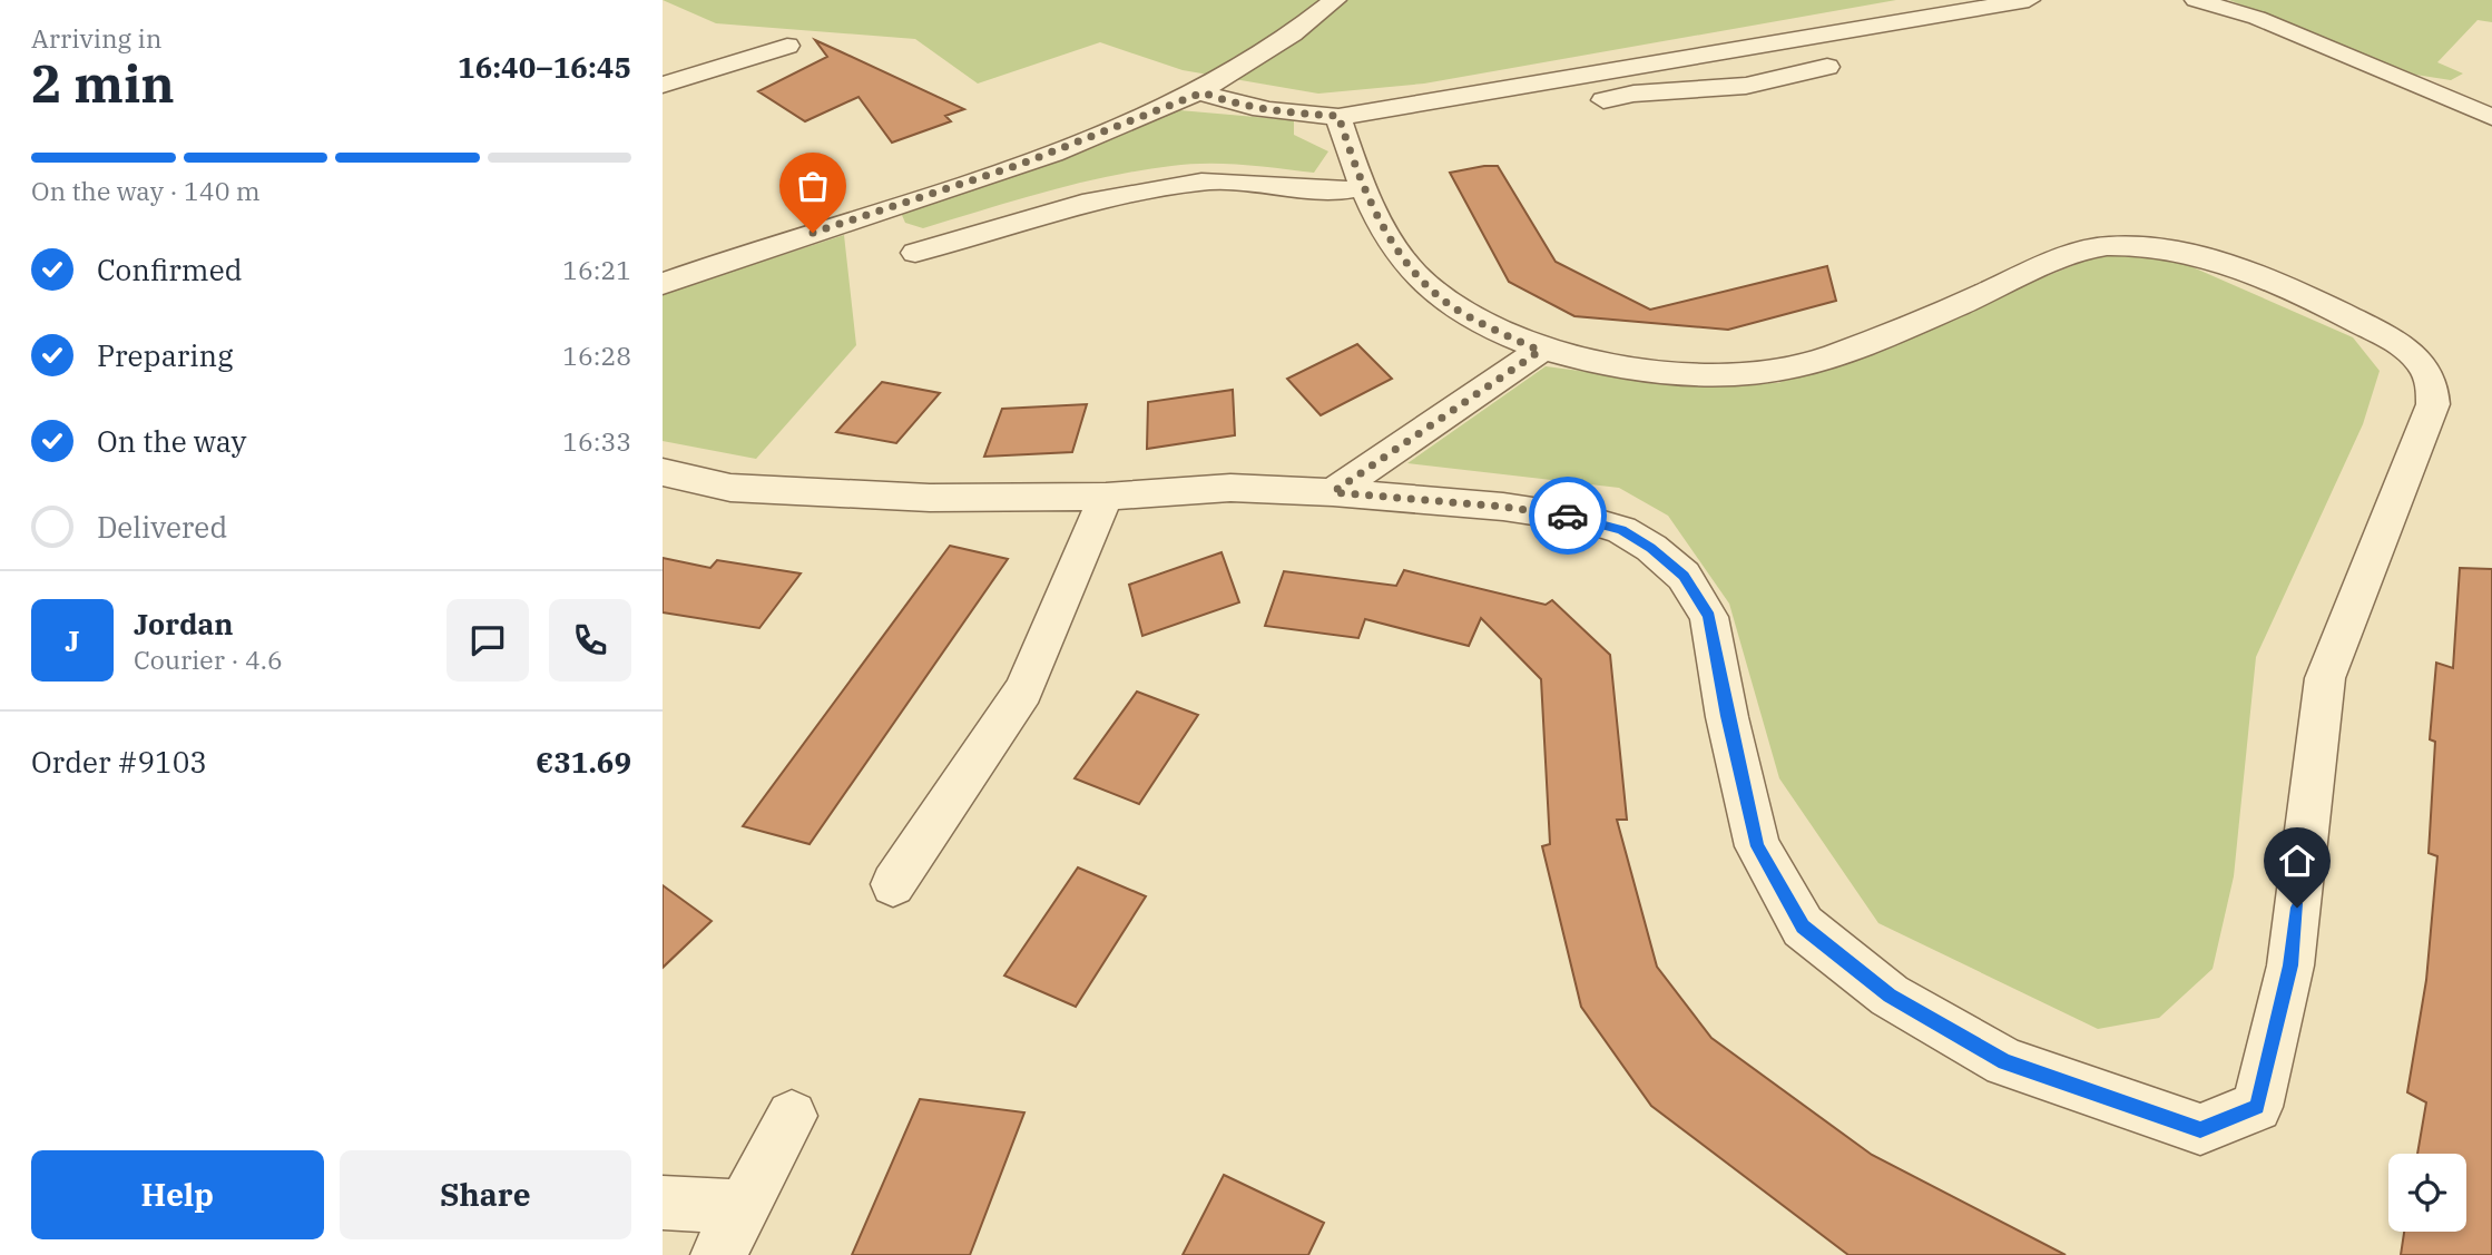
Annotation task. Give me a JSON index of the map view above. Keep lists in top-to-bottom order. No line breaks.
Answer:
{"page":{"heading":["2 min","Arriving in","16:40–16:45"],"panel":["Jordan","Courier · 4.6","Order #9103","€31.69"],"bar":"On the way · 140 m","list":[["Confirmed","16:21"],["Preparing","16:28"],["On the way","16:33"],"Delivered"],"round":"J","buttons":["Help","Share"]}}
